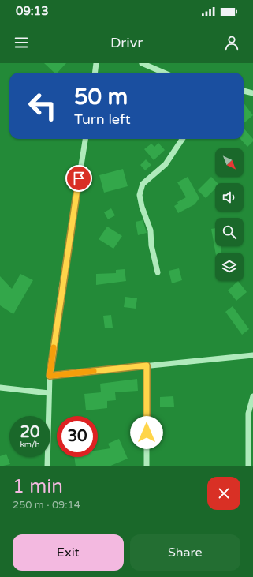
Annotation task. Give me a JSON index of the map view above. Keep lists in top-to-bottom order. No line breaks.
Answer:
{"north":"bottom right","page":{"status":"09:13","header":"Drivr","turn":["50 m","Turn left"],"speed":"20 km/h","limit":"30","heading":["1 min","250 m · 09:14"],"buttons":["Exit","Share"]}}
